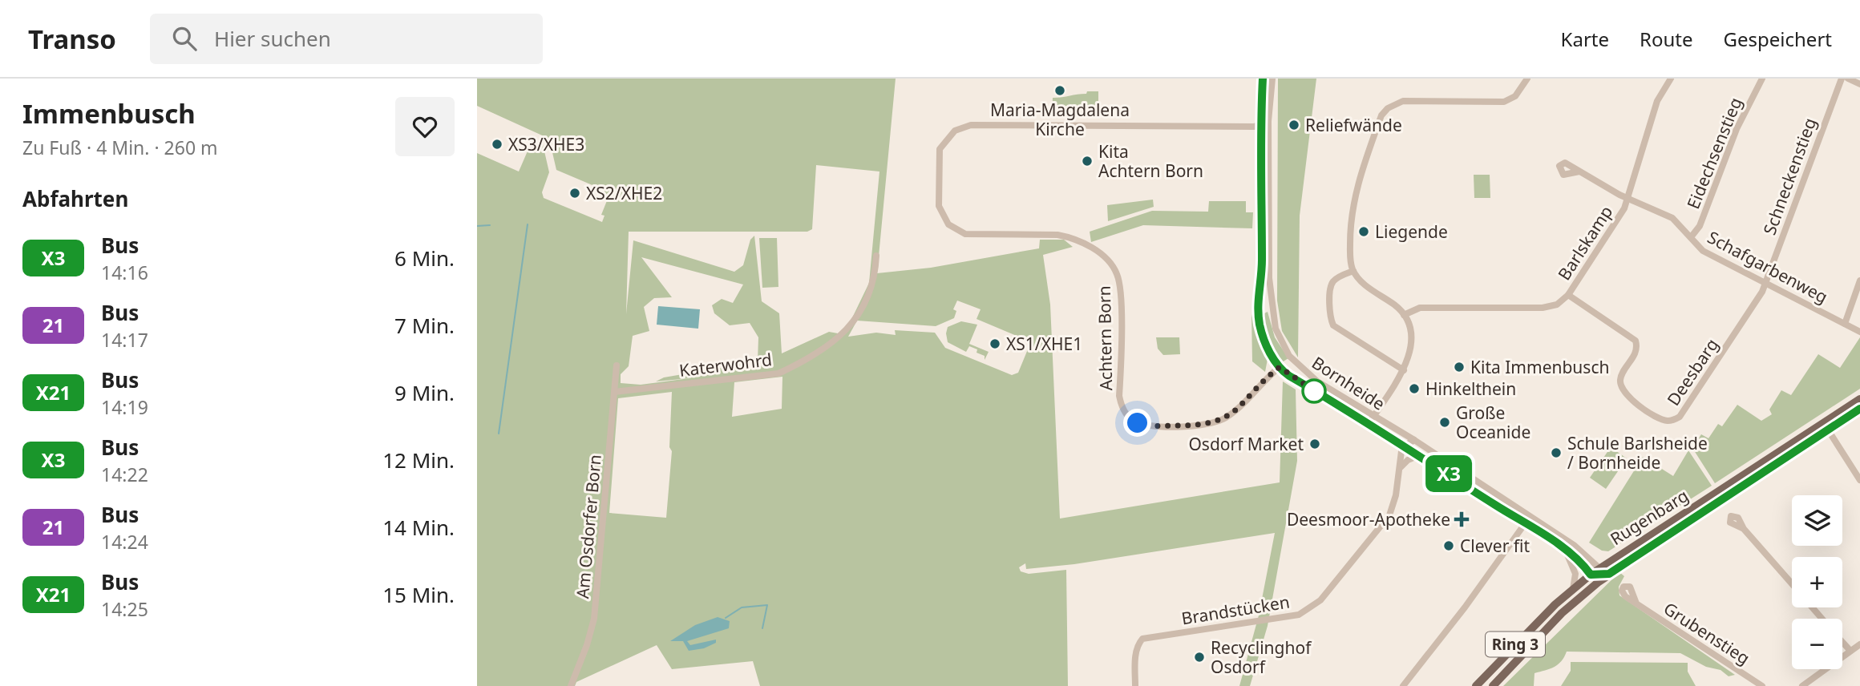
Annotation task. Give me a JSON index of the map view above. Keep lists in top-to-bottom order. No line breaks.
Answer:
{"streets":{"main road":["Rugenbarg","Ring 3"],"street":["Eidechsenstieg","Schneckenstieg","Barlskamp","Schafgarbenweg","Achtern Born","Katerwohrd","Deesbarg","Bornheide","Am Osdorfer Born","Brandstücken","Grubenstieg"]},"crossings":[["Eidechsenstieg","Schafgarbenweg"],["Schneckenstieg","Schafgarbenweg"],["Schneckenstieg","Deesbarg"],["Barlskamp","Schafgarbenweg"],["Barlskamp","Deesbarg"],["Schafgarbenweg","Deesbarg"],["Achtern Born","Bornheide"],["Katerwohrd","Am Osdorfer Born"],["Bornheide","Rugenbarg"],["Bornheide","Brandstücken"]],"places":{"other":["Maria-Magdalena Kirche","Reliefwände","XS3/XHE3","Kita Achtern Born","XS2/XHE2","Liegende","XS1/XHE1","Kita Immenbusch","Hinkelthein","Große Oceanide","Osdorf Market","Schule Barlsheide / Bornheide","Clever fit","Recyclinghof Osdorf"],"health":["Deesmoor-Apotheke"]},"lines":["bus line X3"],"page":{"header":"Transo","search":"Hier suchen","nav":["Karte","Route","Gespeichert"],"heading":[["Immenbusch","Zu Fuß · 4 Min. · 260 m"],"Abfahrten"],"on_map":"X3","list":[{"mark":"X3","name":"Bus","note":"14:16","value":"6 Min."},{"mark":"21","name":"Bus","note":"14:17","value":"7 Min."},{"mark":"X21","name":"Bus","note":"14:19","value":"9 Min."},{"mark":"X3","name":"Bus","note":"14:22","value":"12 Min."},{"mark":"21","name":"Bus","note":"14:24","value":"14 Min."},{"mark":"X21","name":"Bus","note":"14:25","value":"15 Min."}],"map_buttons":["+","−"]}}
